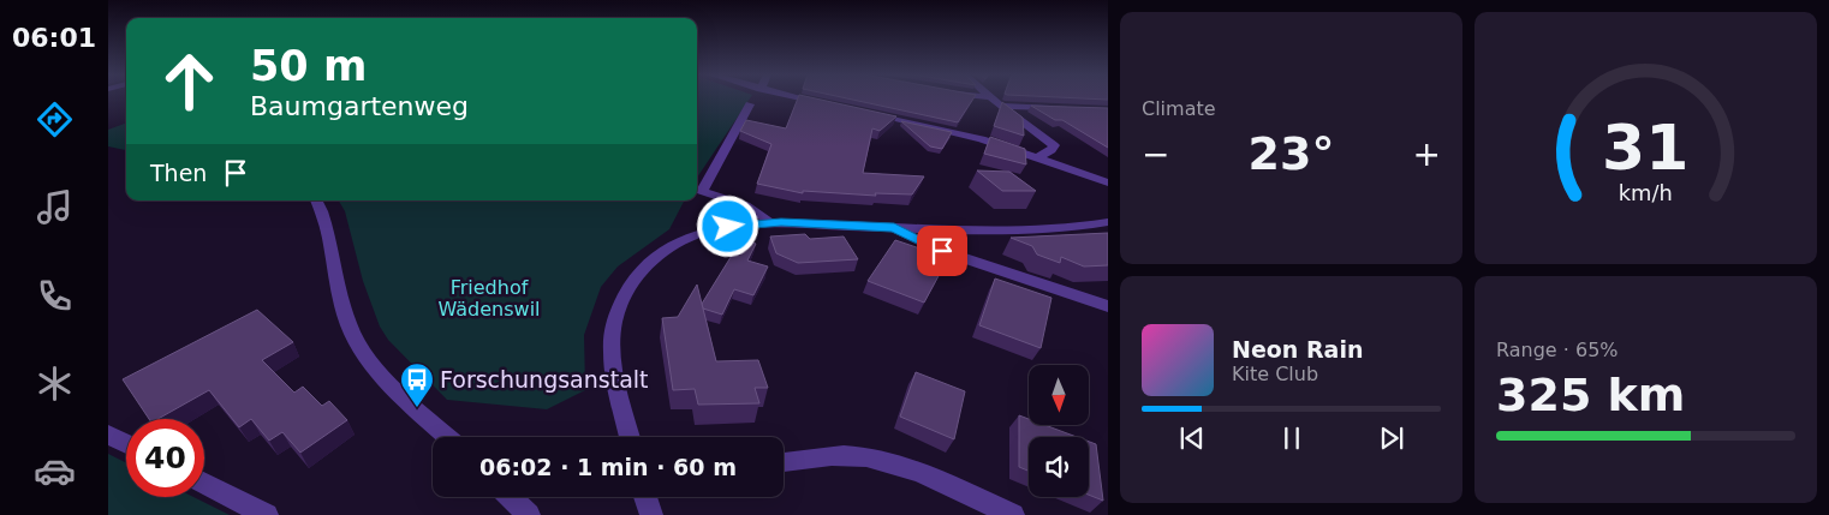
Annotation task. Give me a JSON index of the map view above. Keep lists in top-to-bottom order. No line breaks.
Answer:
{"parks":["Friedhof Wädenswil"],"places":{"bus stop":["Forschungsanstalt"]},"north":"bottom","page":{"tabs":"06:01","tile":["Climate",["Range · 65%","325 km"]],"turn":["50 m","Baumgartenweg"],"heat":["−","23°","+"],"then":"Then","song":["Neon Rain","Kite Club"],"limit":"40","trip":"06:02 · 1 min · 60 m","gauge":["31","km/h"]}}
